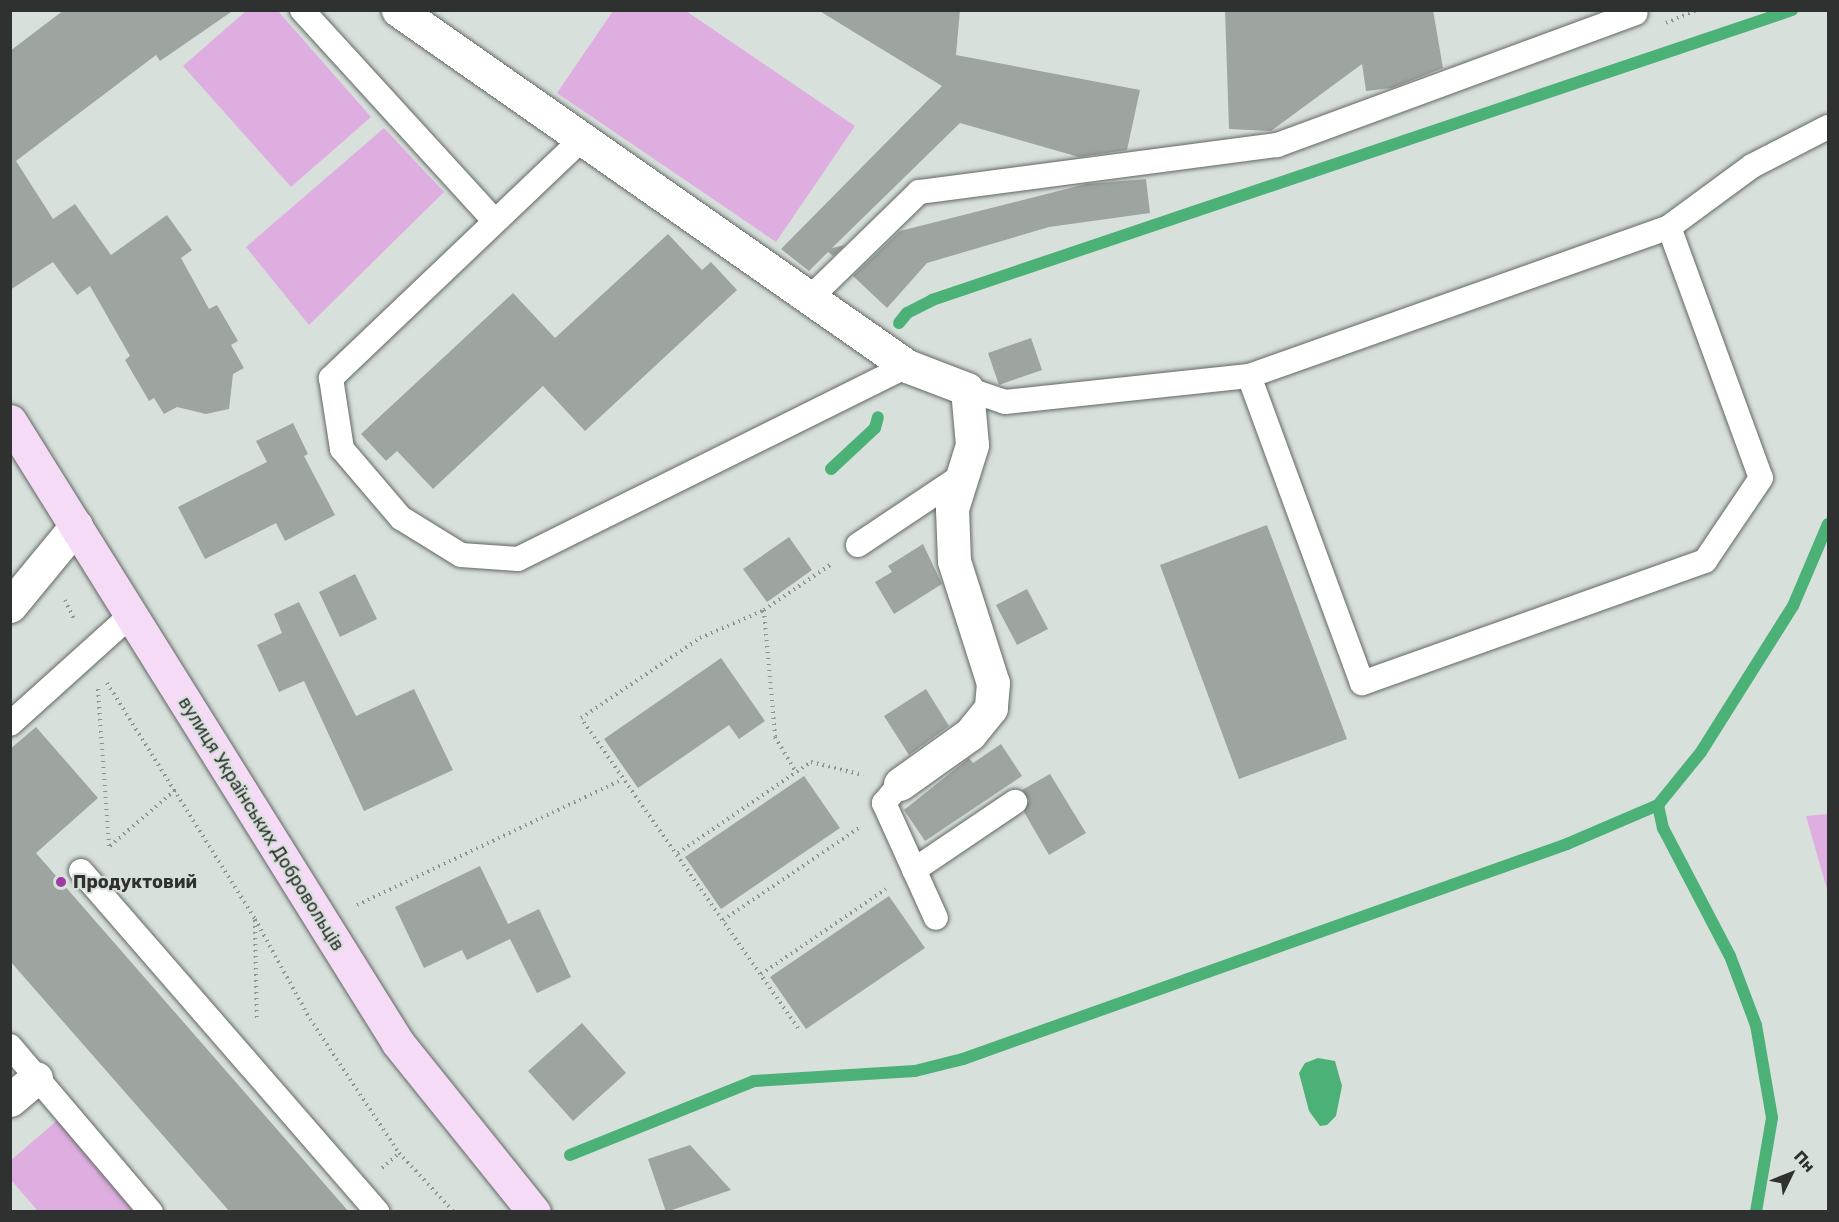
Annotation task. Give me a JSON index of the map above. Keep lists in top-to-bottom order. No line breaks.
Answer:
{"streets":{"street":["вулиця Українських Добровольців"]},"places":["Продуктовий"],"north":"top right"}
